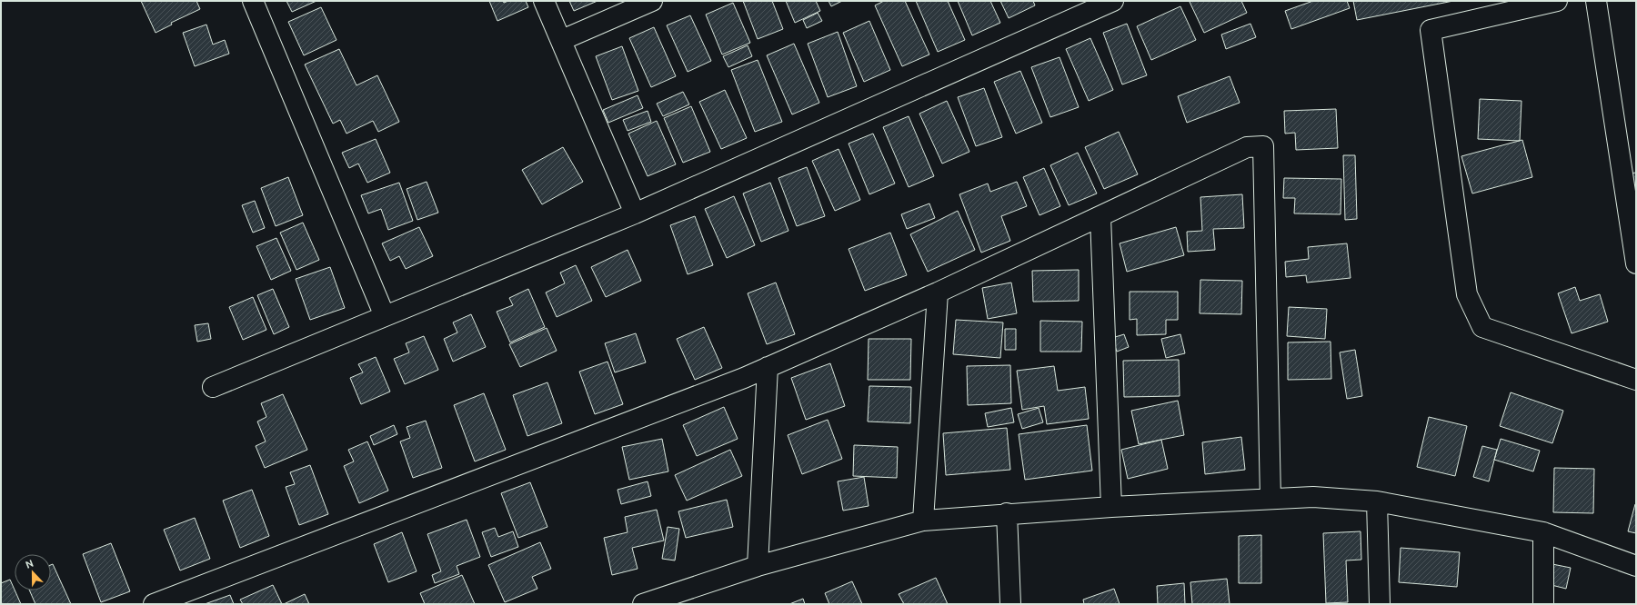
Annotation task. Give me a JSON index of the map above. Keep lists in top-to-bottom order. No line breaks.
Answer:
{"north":"top"}
